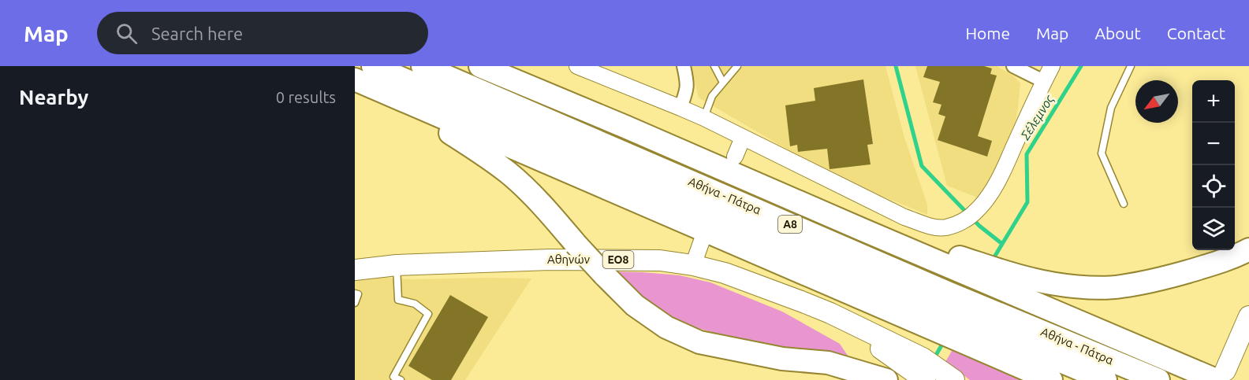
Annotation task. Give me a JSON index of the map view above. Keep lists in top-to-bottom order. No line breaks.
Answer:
{"streets":{"highway":["Αθήνα - Πάτρα","Α8"],"main road":["Αθηνών","ΕΟ8"]},"water":["Σέλεμνος"],"north":"bottom left","page":{"header":"Map","search":"Search here","nav":["Home","Map","About","Contact"],"heading":["Nearby","0 results"],"map_buttons":["+","−"]}}
